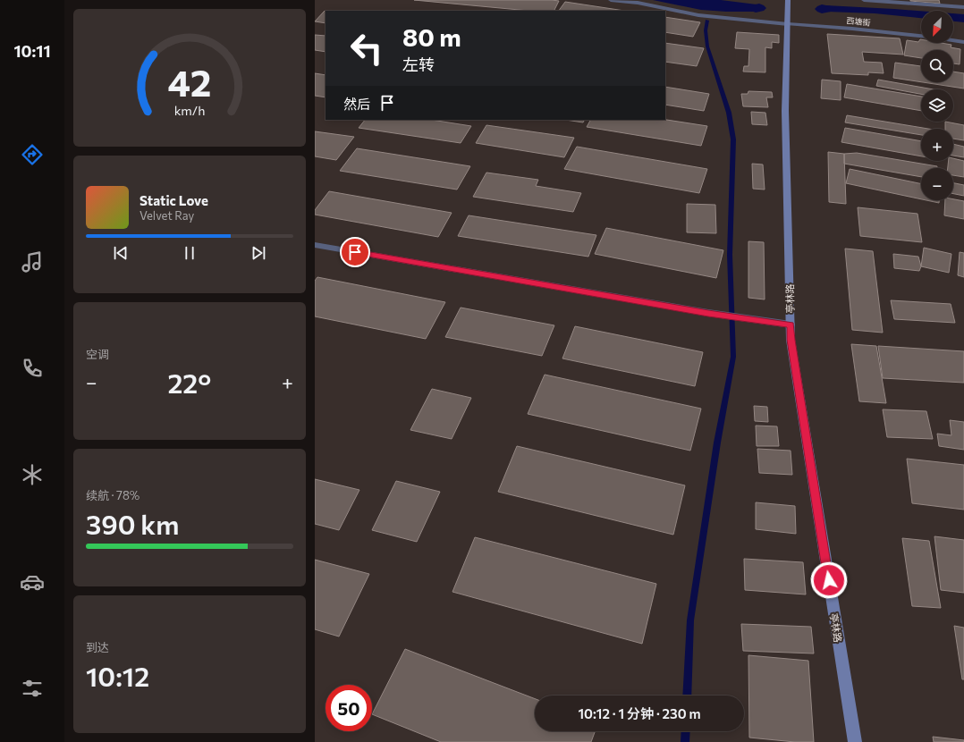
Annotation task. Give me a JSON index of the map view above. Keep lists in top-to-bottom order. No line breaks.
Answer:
{"streets":{"main road":["亭林路"],"street":["西塘街"]},"crossings":[["西塘街","亭林路"]],"north":"bottom left","page":{"tabs":"10:11","map_buttons":["+","−"],"turn":["80 m","左转"],"then":"然后","song":["Static Love","Velvet Ray"],"tile":["空调",["续航 · 78%","390 km"],["到达","10:12"]],"heat":["−","22°","+"],"limit":"50","trip":"10:12 · 1 分钟 · 230 m","gauge":["42","km/h"]}}
